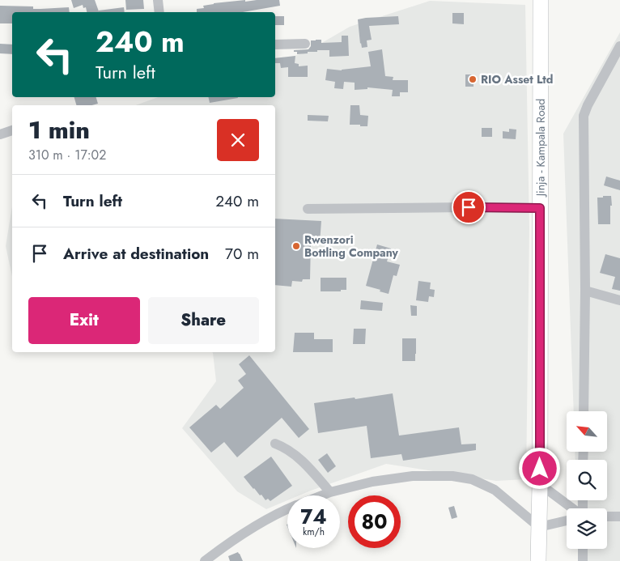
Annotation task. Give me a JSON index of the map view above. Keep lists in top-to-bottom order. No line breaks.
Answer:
{"streets":{"highway":["Jinja - Kampala Road"]},"places":["RIO Asset Ltd","Rwenzori Bottling Company"],"north":"top left","page":{"turn":["240 m","Turn left"],"heading":["1 min","310 m · 17:02"],"list":[{"name":"Turn left","value":"240 m"},{"name":"Arrive at destination","value":"70 m"}],"buttons":["Exit","Share"],"speed":"74 km/h","limit":"80"}}
